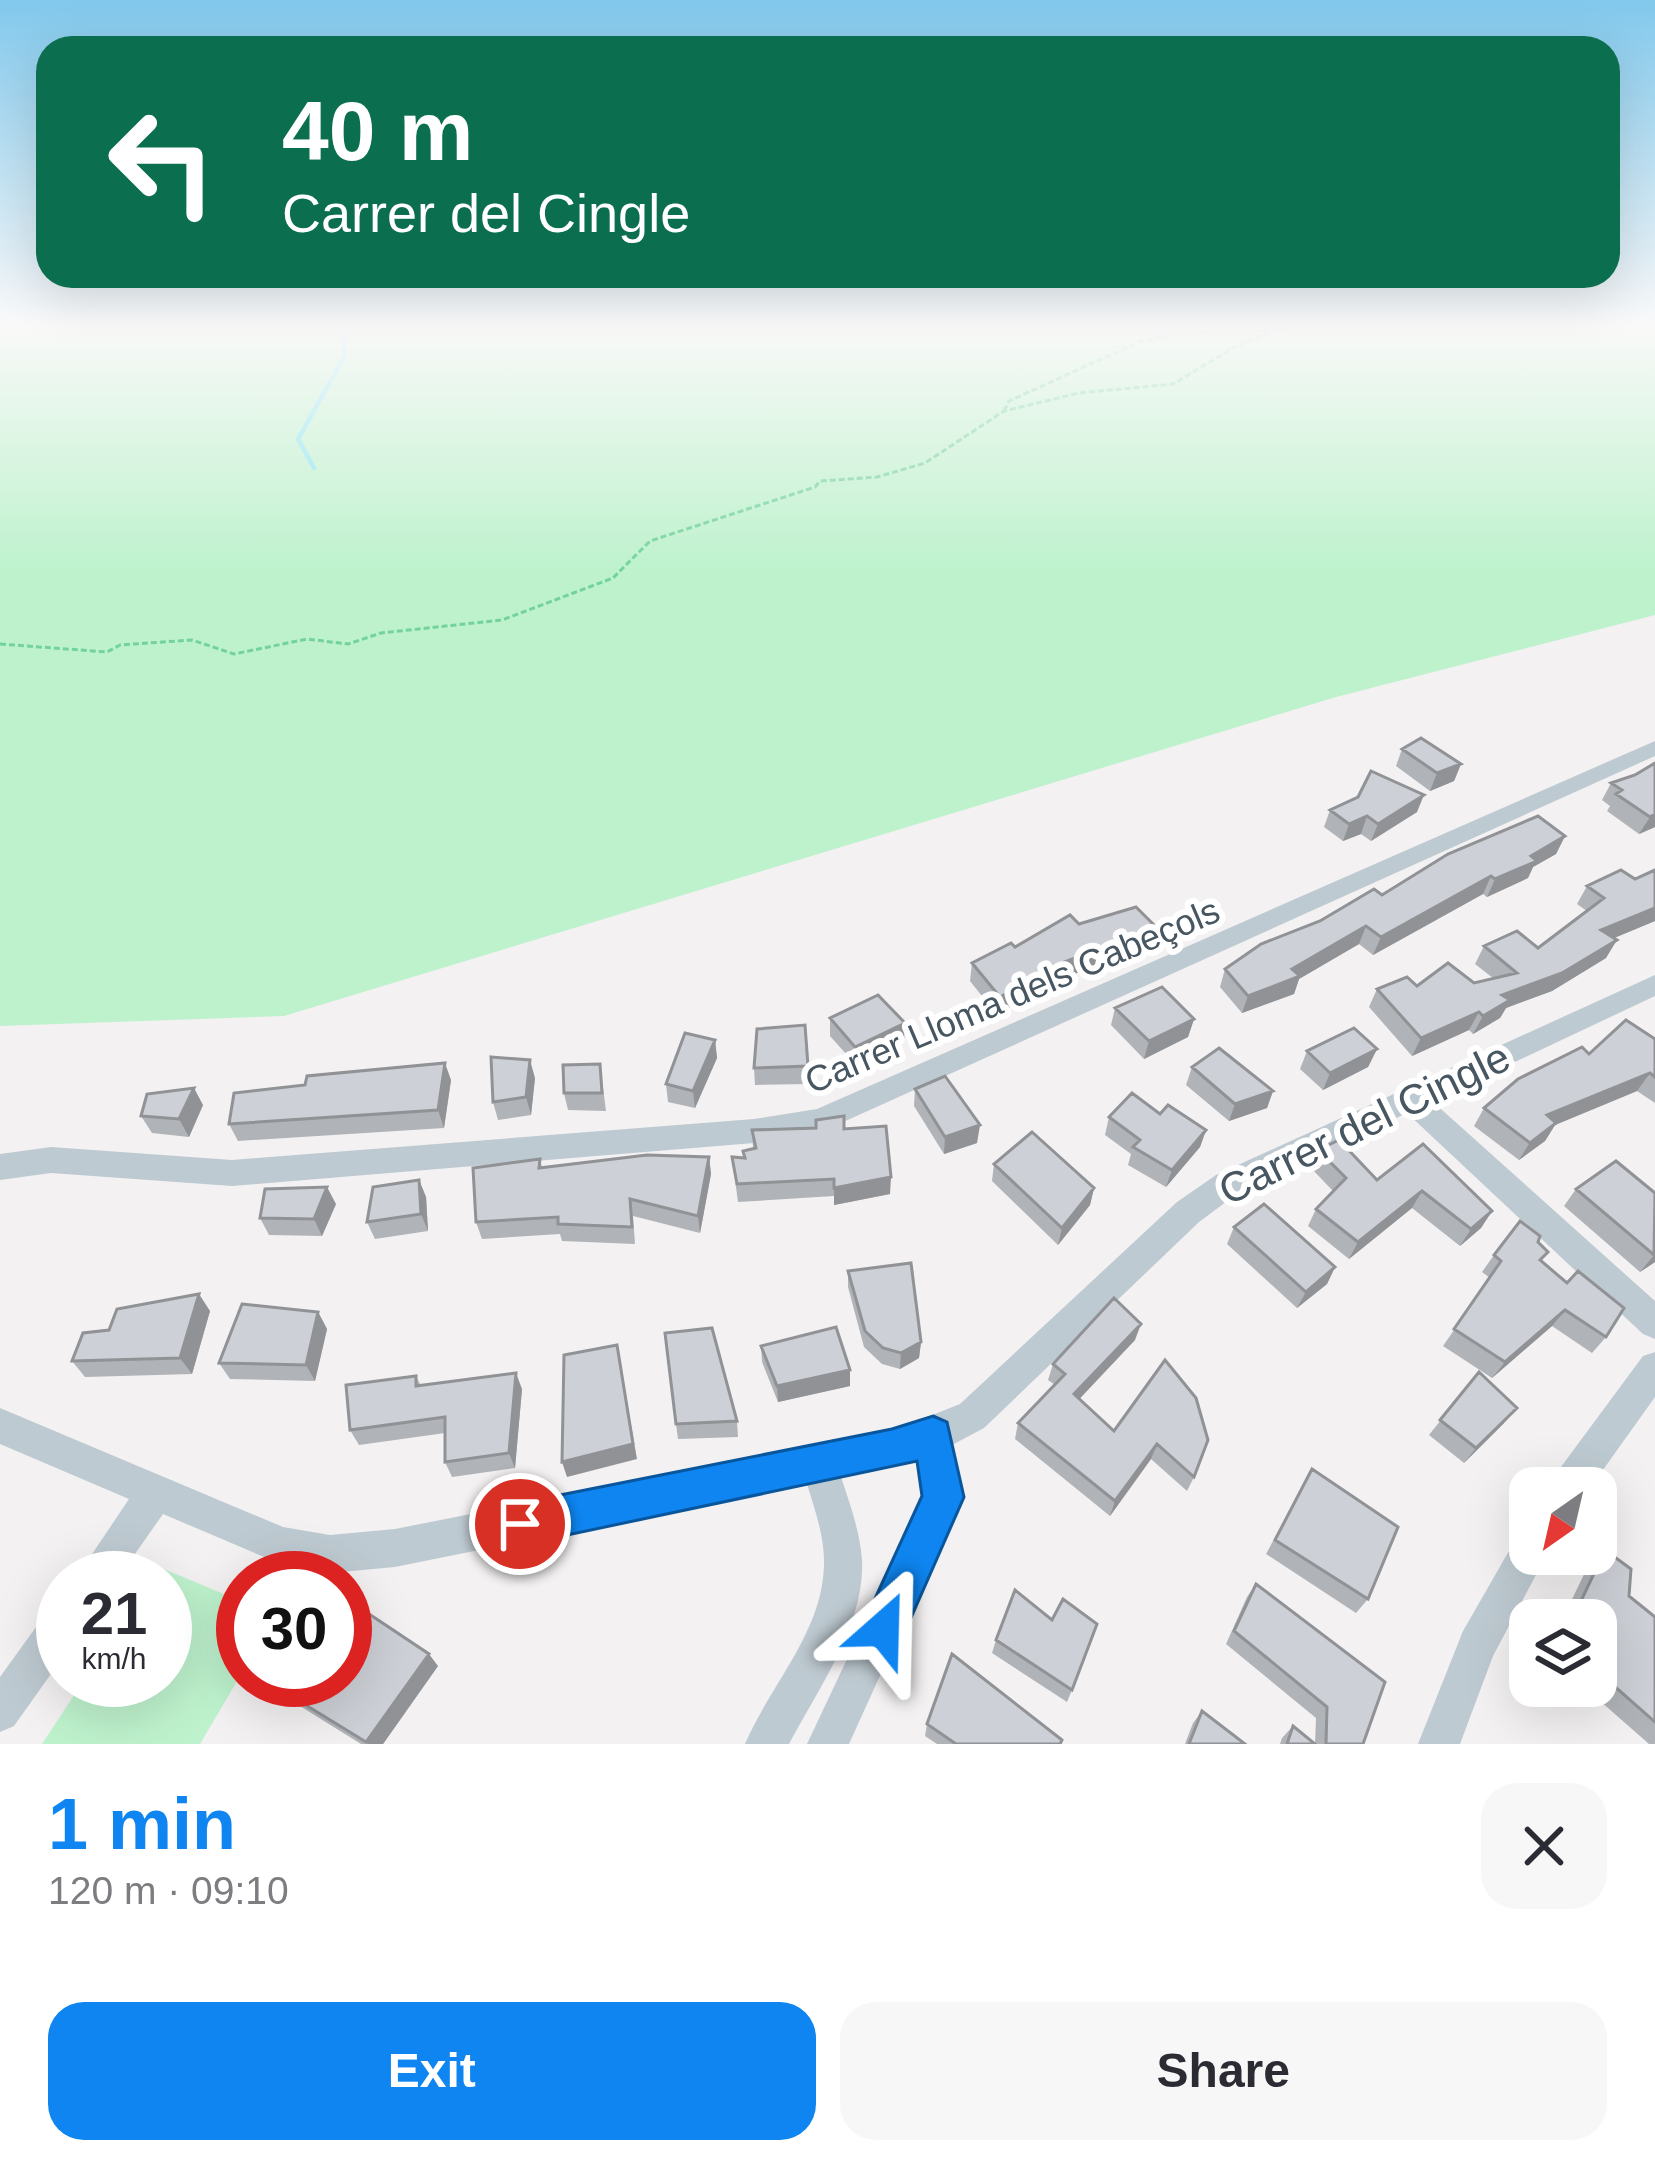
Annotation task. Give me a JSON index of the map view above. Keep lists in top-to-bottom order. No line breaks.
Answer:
{"streets":{"street":["Carrer Lloma dels Cabeçols","Carrer del Cingle"]},"north":"bottom left","page":{"turn":["40 m","Carrer del Cingle"],"speed":"21 km/h","limit":"30","heading":["1 min","120 m · 09:10"],"buttons":["Exit","Share"]}}
